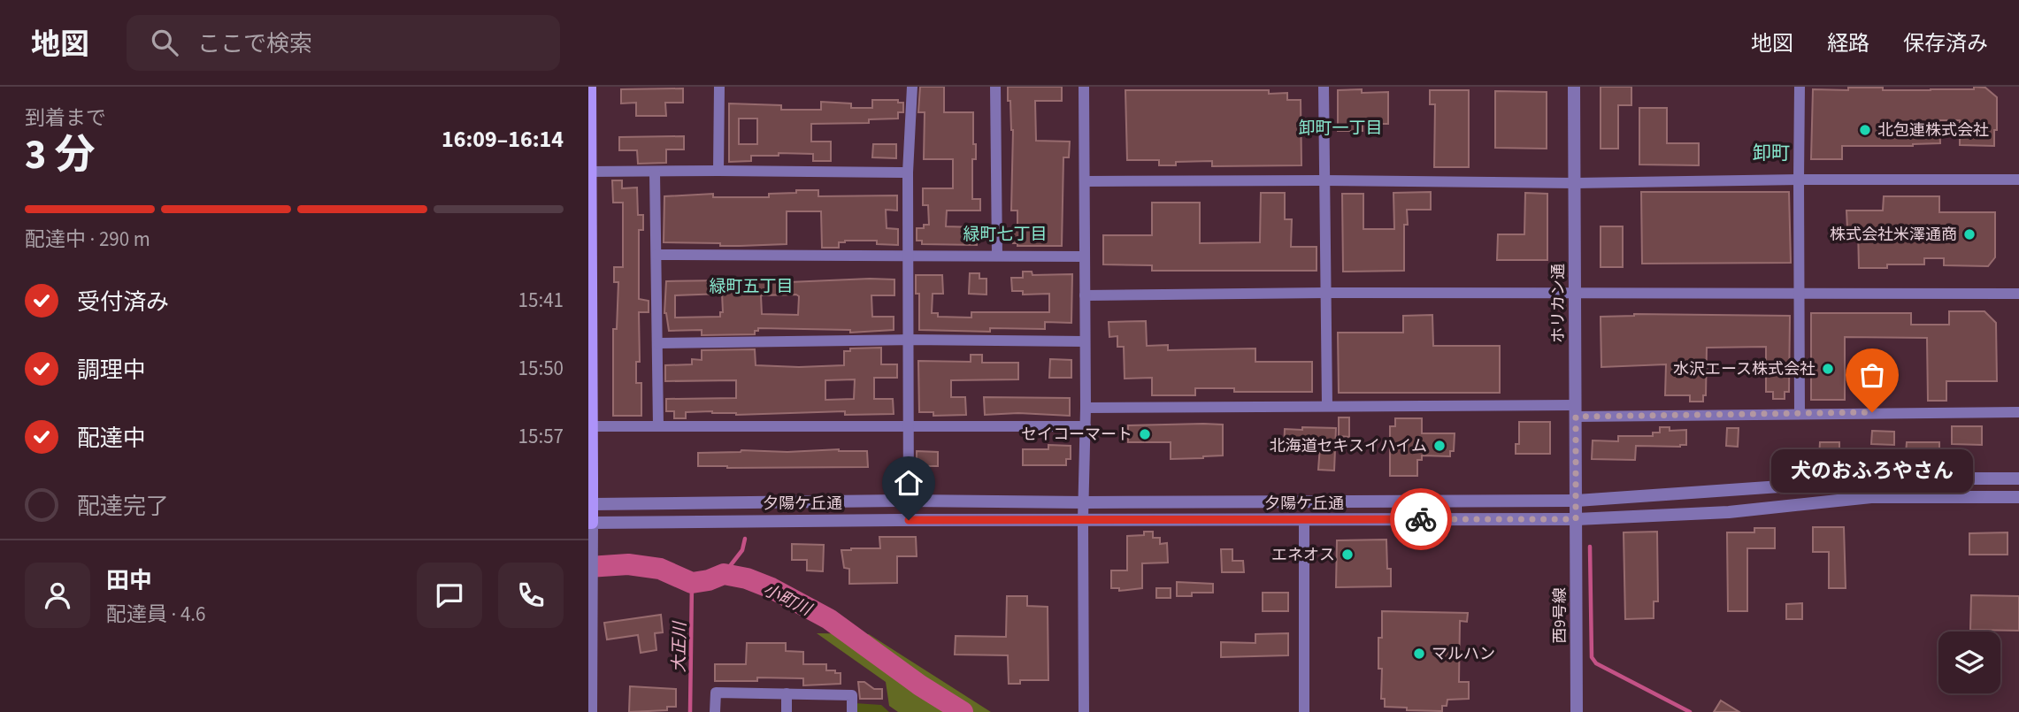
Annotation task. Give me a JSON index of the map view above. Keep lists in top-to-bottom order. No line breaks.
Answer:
{"streets":{"street":["ホリカン通","夕陽ケ丘通","西9号線"]},"crossings":[["ホリカン通","夕陽ケ丘通"],["ホリカン通","西9号線"],["夕陽ケ丘通","西9号線"]],"districts":["卸町一丁目","卸町","緑町七丁目","緑町五丁目"],"water":["小町川","大正川"],"places":["北包連株式会社","株式会社米澤通商","水沢エース株式会社","犬のおふろやさん","セイコーマート","北海道セキスイハイム","エネオス","マルハン"],"page":{"header":"地図","search":"ここで検索","nav":["地図","経路","保存済み"],"heading":["3 分","到着まで","16:09–16:14"],"panel":["田中","配達員 · 4.6"],"bar":"配達中 · 290 m","list":[["受付済み","15:41"],["調理中","15:50"],["配達中","15:57"],"配達完了"],"bubble":"犬のおふろやさん"}}
